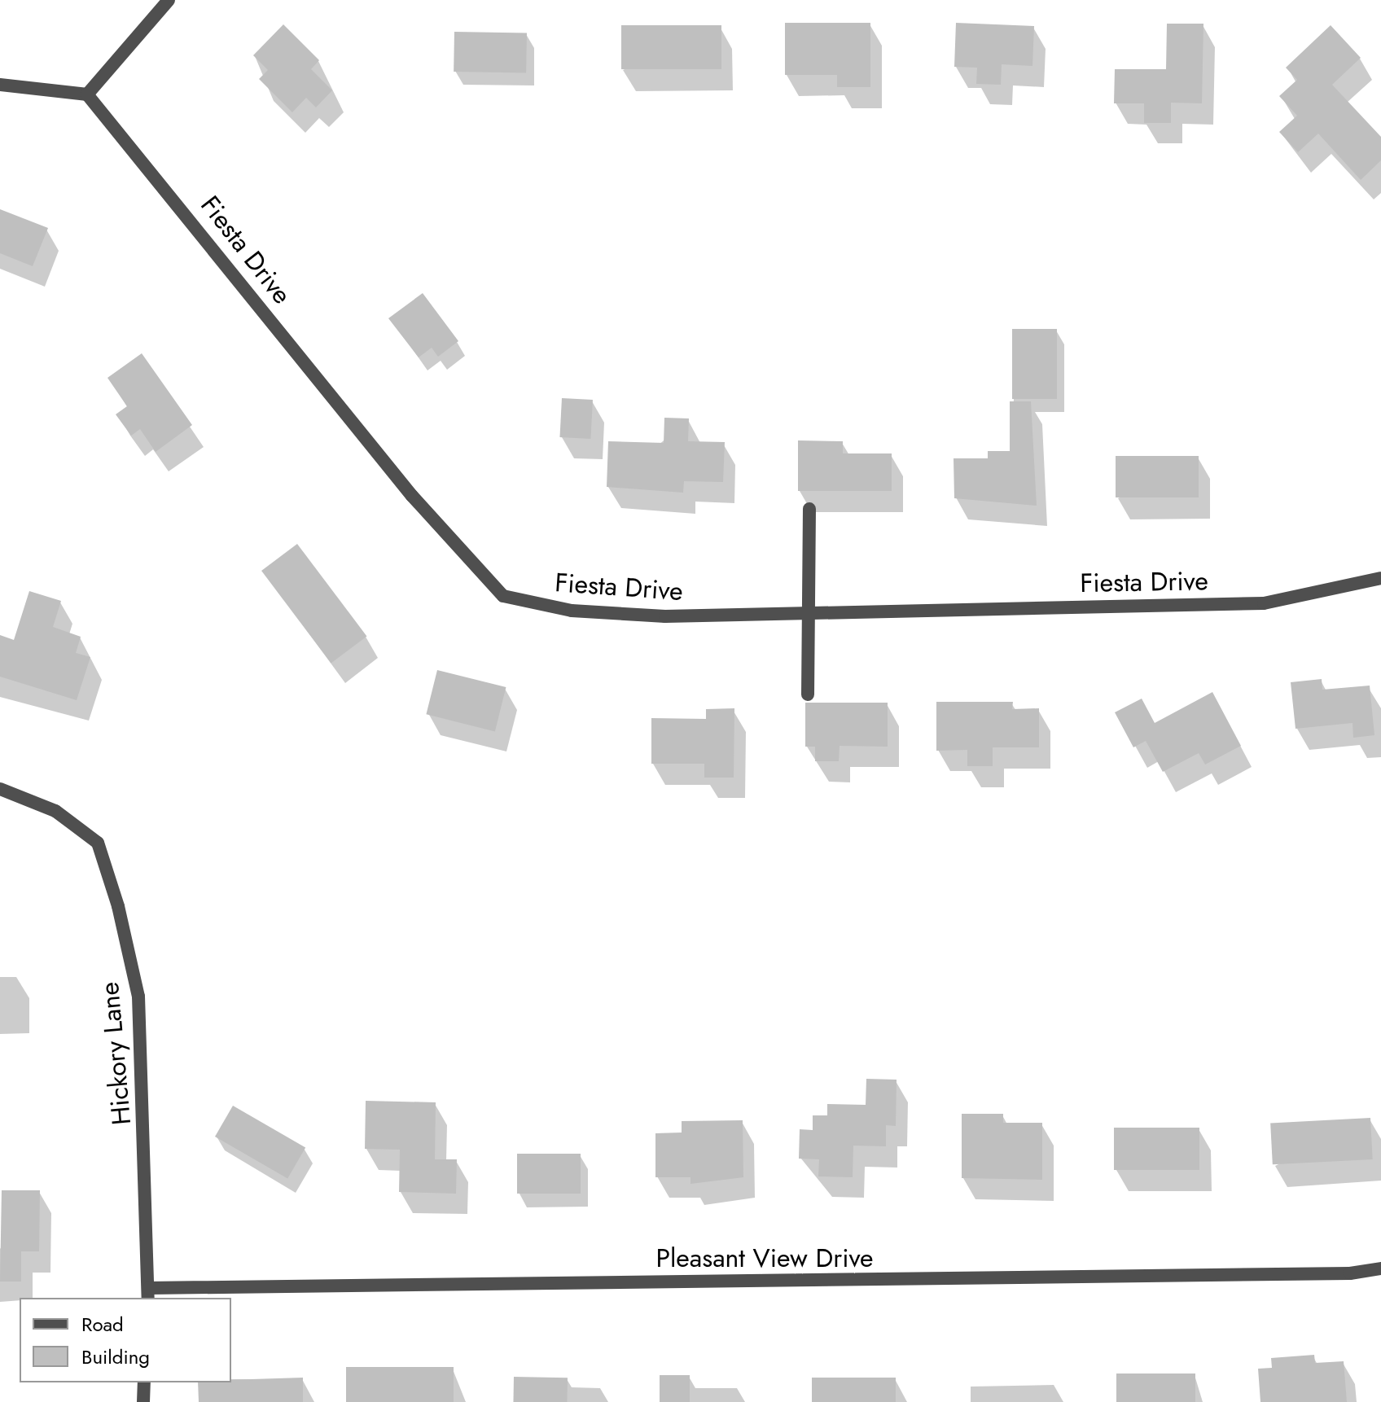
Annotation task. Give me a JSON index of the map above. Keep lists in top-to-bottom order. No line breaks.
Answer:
{"streets":{"street":["Fiesta Drive","Hickory Lane","Pleasant View Drive"]},"crossings":[["Hickory Lane","Pleasant View Drive"]],"legend":["Road","Building"]}
